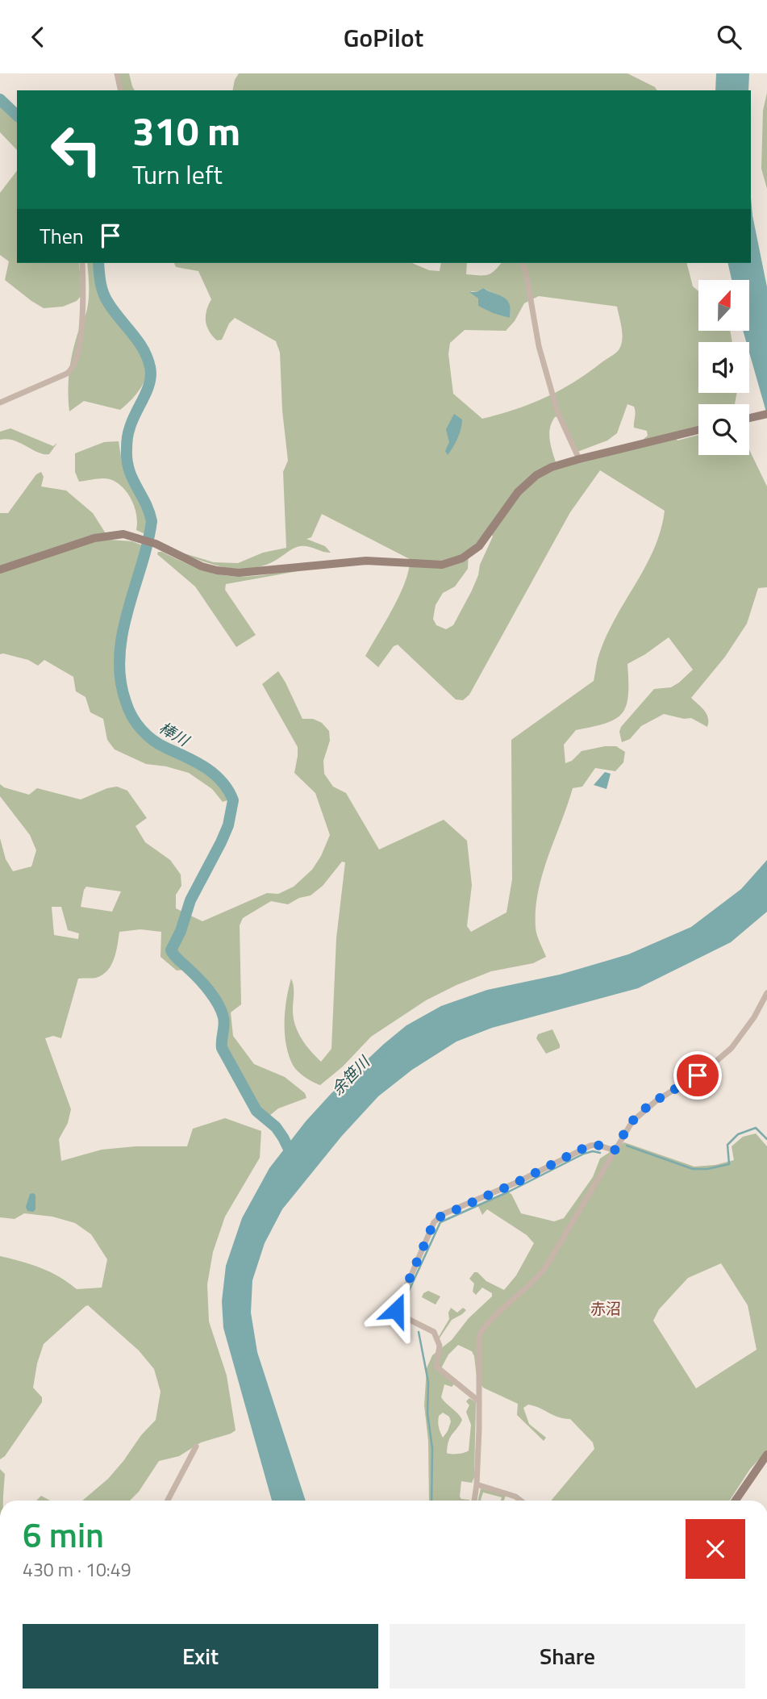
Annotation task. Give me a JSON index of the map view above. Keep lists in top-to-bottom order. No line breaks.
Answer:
{"districts":["赤沼"],"water":["棒川","余笹川"],"north":"top","page":{"header":"GoPilot","turn":["310 m","Turn left"],"then":"Then","heading":["6 min","430 m · 10:49"],"buttons":["Exit","Share"]}}
